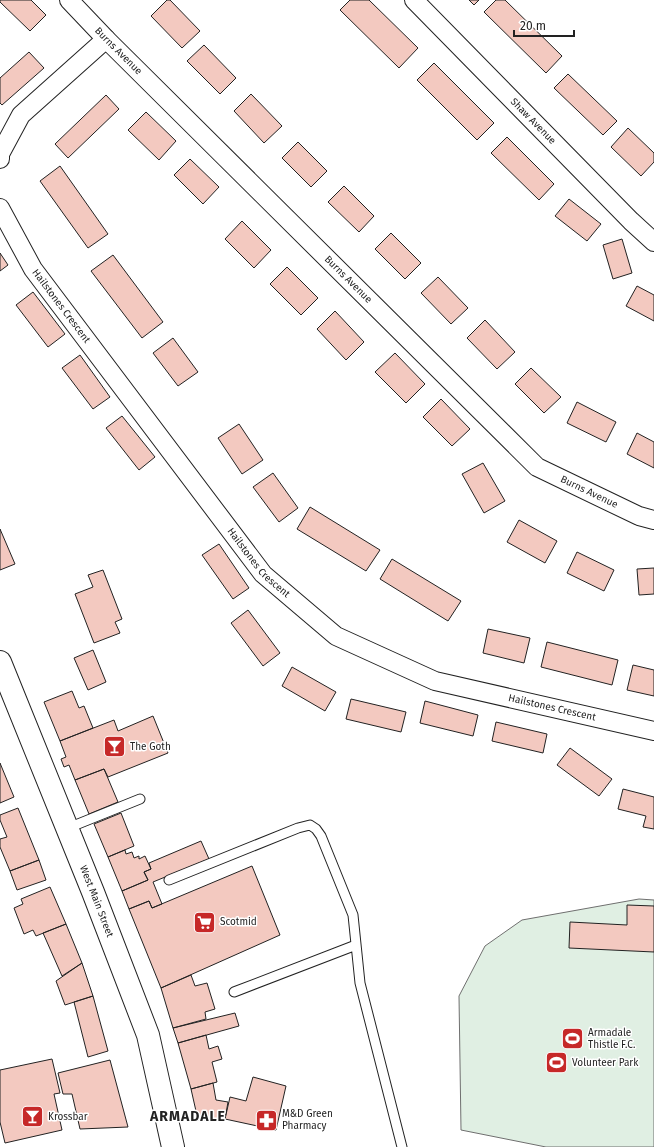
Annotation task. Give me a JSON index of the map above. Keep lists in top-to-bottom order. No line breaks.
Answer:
{"streets":{"main road":["West Main Street"],"street":["Burns Avenue","Shaw Avenue","Hailstones Crescent"]},"districts":["ARMADALE"],"places":{"bar":["The Goth","Krossbar"],"supermarket":["Scotmid"],"sports":["Armadale Thistle F.C.","Volunteer Park"],"pharmacy":["M&D Green Pharmacy"]},"scale_bar":"20 m"}
